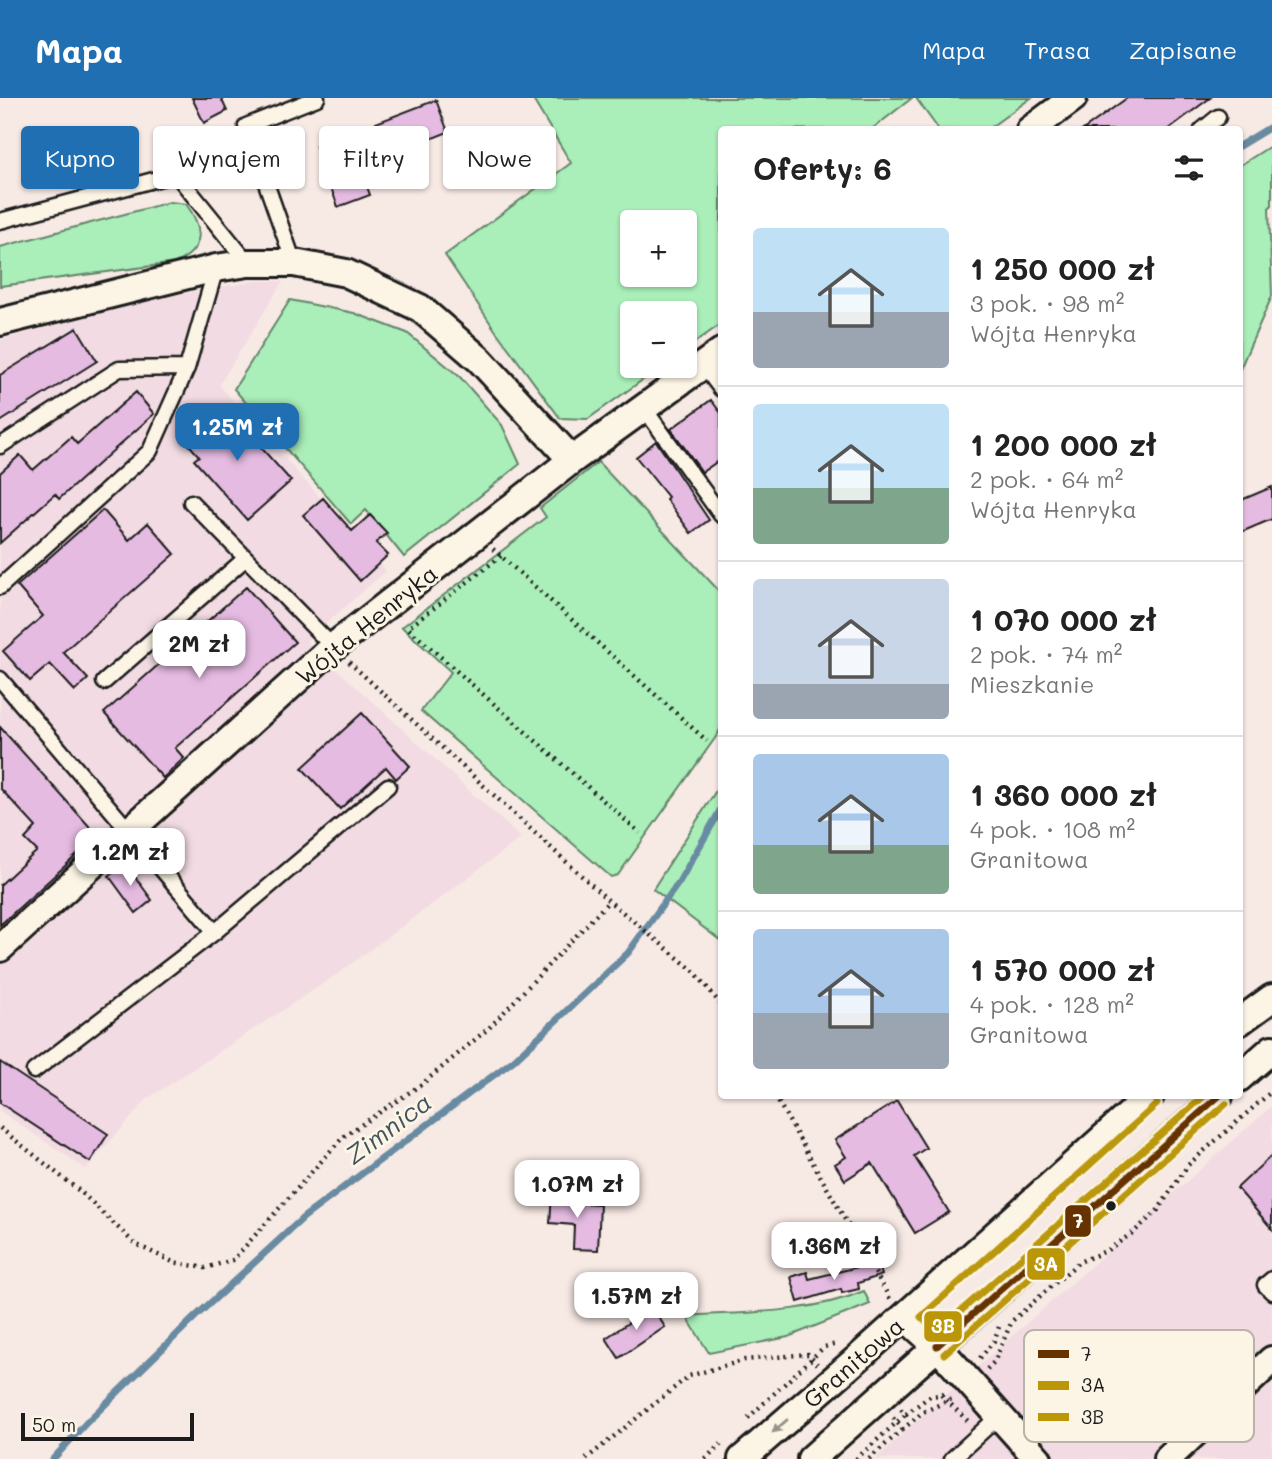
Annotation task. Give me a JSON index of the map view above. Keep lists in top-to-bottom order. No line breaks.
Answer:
{"streets":{"street":["Wójta Henryka","Granitowa"]},"water":["Zimnica"],"lines":["transit line 7","transit line 3B","transit line 3A"],"legend":["7","3A","3B"],"scale_bar":"50 m","page":{"header":"Mapa","nav":["Mapa","Trasa","Zapisane"],"chip":["Kupno","Wynajem","Filtry","Nowe"],"heading":"Oferty: 6","map_buttons":["+","−"],"list":[{"name":"1 250 000 zł","note":"3 pok. · 98 m² · Wójta Henryka"},{"name":"1 200 000 zł","note":"2 pok. · 64 m² · Wójta Henryka"},{"name":"1 070 000 zł","note":"2 pok. · 74 m² · Mieszkanie"},{"name":"1 360 000 zł","note":"4 pok. · 108 m² · Granitowa"},{"name":"1 570 000 zł","note":"4 pok. · 128 m² · Granitowa"}],"price":["1.25M zł","2M zł","1.2M zł","1.07M zł","1.36M zł","1.57M zł"],"scale":"50 m"}}
